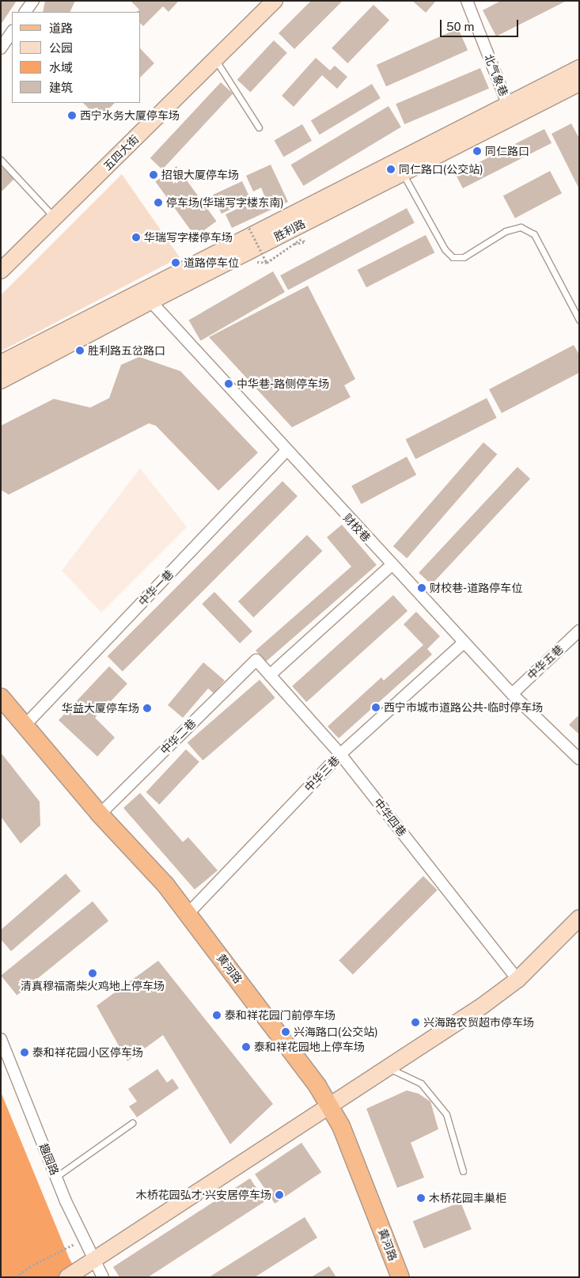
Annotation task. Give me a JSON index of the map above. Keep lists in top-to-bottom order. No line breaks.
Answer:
{"streets":{"main road":["五四大街","胜利路","黄河路"],"street":["北气象巷","财校巷","中华一巷","中华五巷","中华二巷","中华三巷","中华四巷","趣园路"]},"crossings":[["北气象巷","胜利路"],["胜利路","财校巷"],["财校巷","中华一巷"],["财校巷","中华五巷"],["财校巷","中华三巷"],["中华一巷","黄河路"],["中华二巷","中华四巷"],["中华二巷","黄河路"],["中华三巷","中华四巷"],["中华三巷","黄河路"]],"places":["西宁水务大厦停车场","同仁路口","同仁路口(公交站)","招银大厦停车场","停车场(华瑞写字楼东南)","华瑞写字楼停车场","道路停车位","胜利路五岔路口","中华巷-路侧停车场","财校巷-道路停车位","西宁市城市道路公共-临时停车场","华益大厦停车场","清真穆福斋柴火鸡地上停车场","泰和祥花园门前停车场","兴海路农贸超市停车场","兴海路口(公交站)","泰和祥花园地上停车场","泰和祥花园小区停车场","木桥花园弘才·兴安居停车场","木桥花园丰巢柜"],"legend":["道路","公园","水域","建筑"],"scale_bar":"50 m"}
